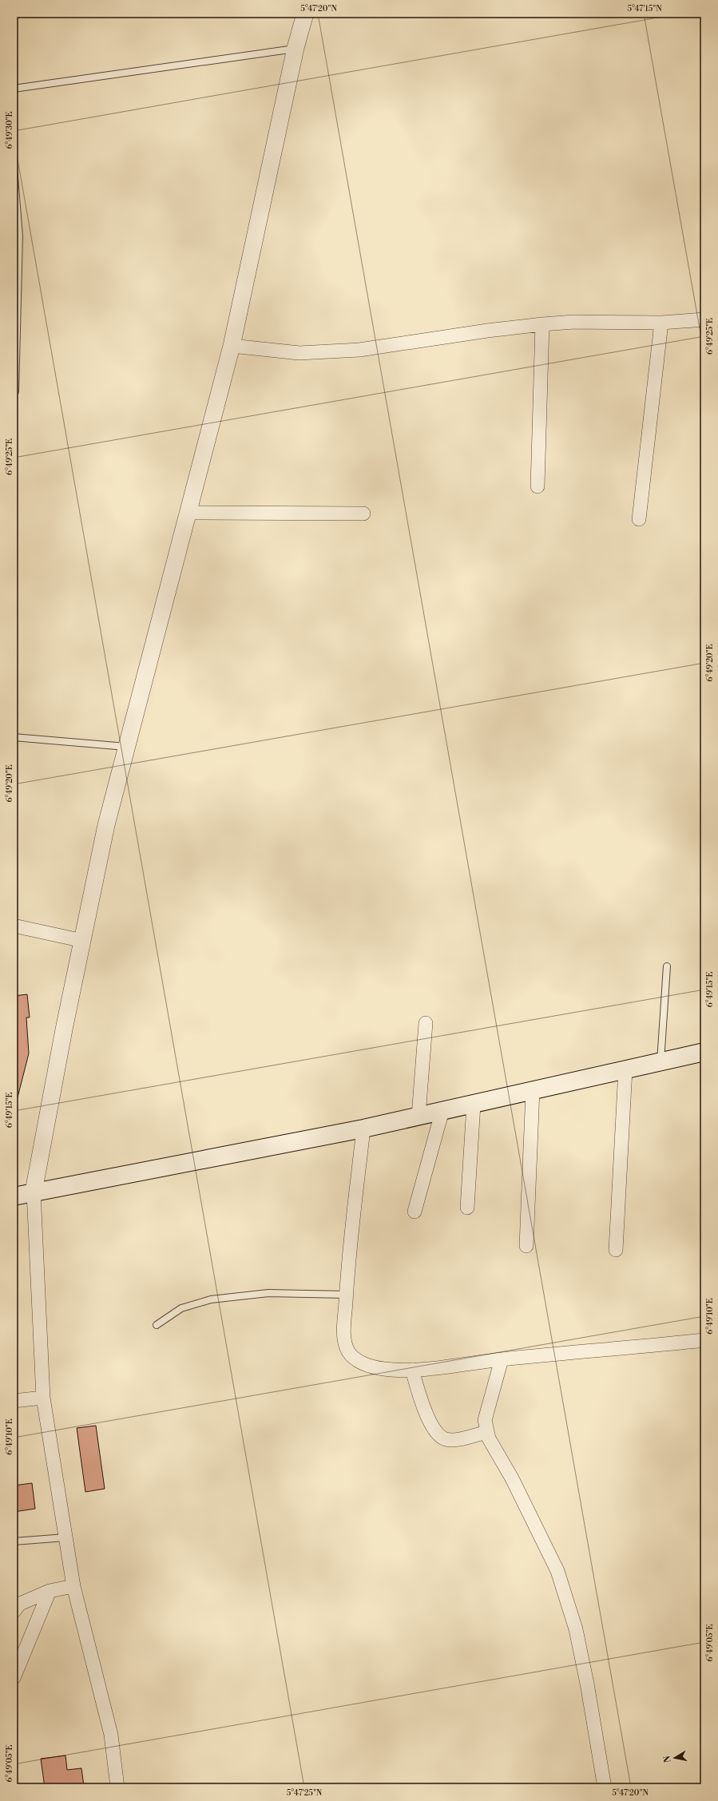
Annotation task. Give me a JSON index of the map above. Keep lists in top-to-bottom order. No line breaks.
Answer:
{"north":"left","coordinates":["5°47'20\"N","5°47'15\"N","6°49'30\"E","6°49'25\"E","6°49'20\"E","6°49'15\"E","6°49'10\"E","6°49'05\"E","5°47'25\"N"]}
